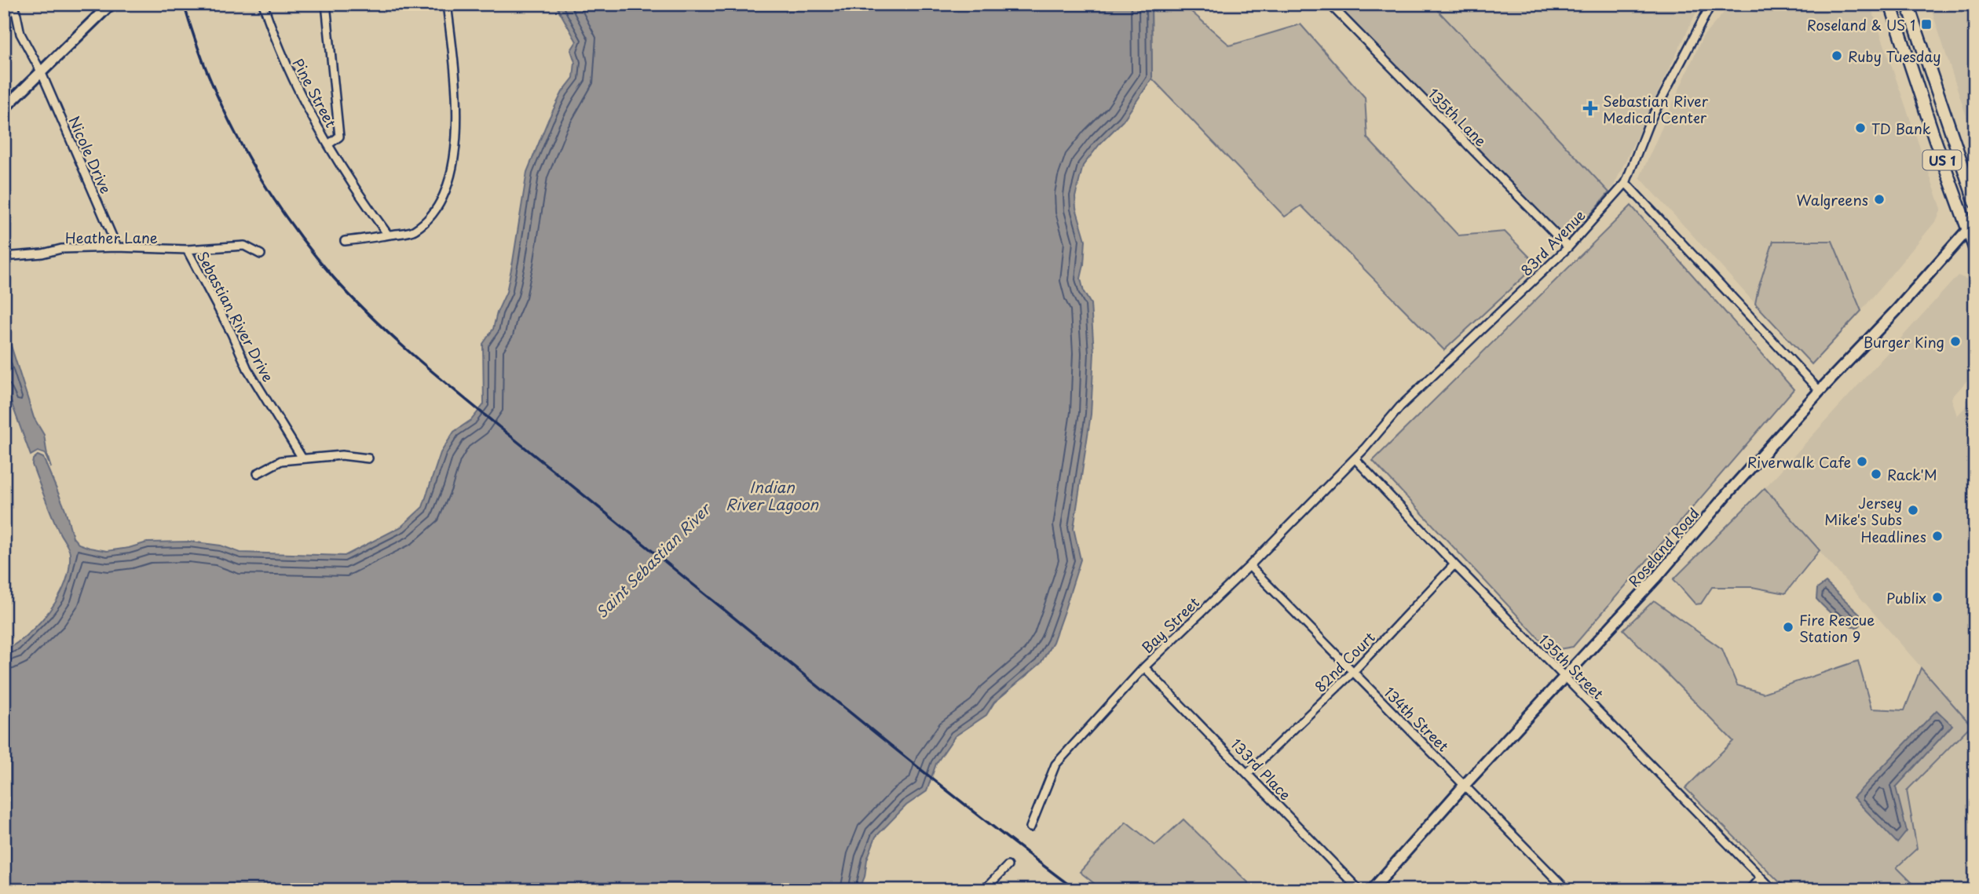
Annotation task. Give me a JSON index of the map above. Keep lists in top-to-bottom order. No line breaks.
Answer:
{"streets":{"main road":["US 1","Roseland Road"],"street":["Pine Street","135th Lane","Nicole Drive","Heather Lane","83rd Avenue","Sebastian River Drive","Bay Street","82nd Court","135th Street","134th Street","133rd Place"]},"crossings":[["135th Lane","83rd Avenue"],["Nicole Drive","Heather Lane"],["US 1","Roseland Road"],["Heather Lane","Sebastian River Drive"],["83rd Avenue","Bay Street"],["83rd Avenue","135th Street"],["Roseland Road","135th Street"],["Roseland Road","134th Street"],["Bay Street","135th Street"],["Bay Street","134th Street"],["Bay Street","133rd Place"],["82nd Court","135th Street"],["82nd Court","134th Street"],["82nd Court","133rd Place"]],"water":["Indian River Lagoon","Saint Sebastian River"],"places":{"transit":["Roseland & US 1"],"other":["Ruby Tuesday","TD Bank","Walgreens","Burger King","Riverwalk Cafe","Rack'M","Jersey Mike's Subs","Headlines","Publix","Fire Rescue Station 9"],"health":["Sebastian River Medical Center"]}}
